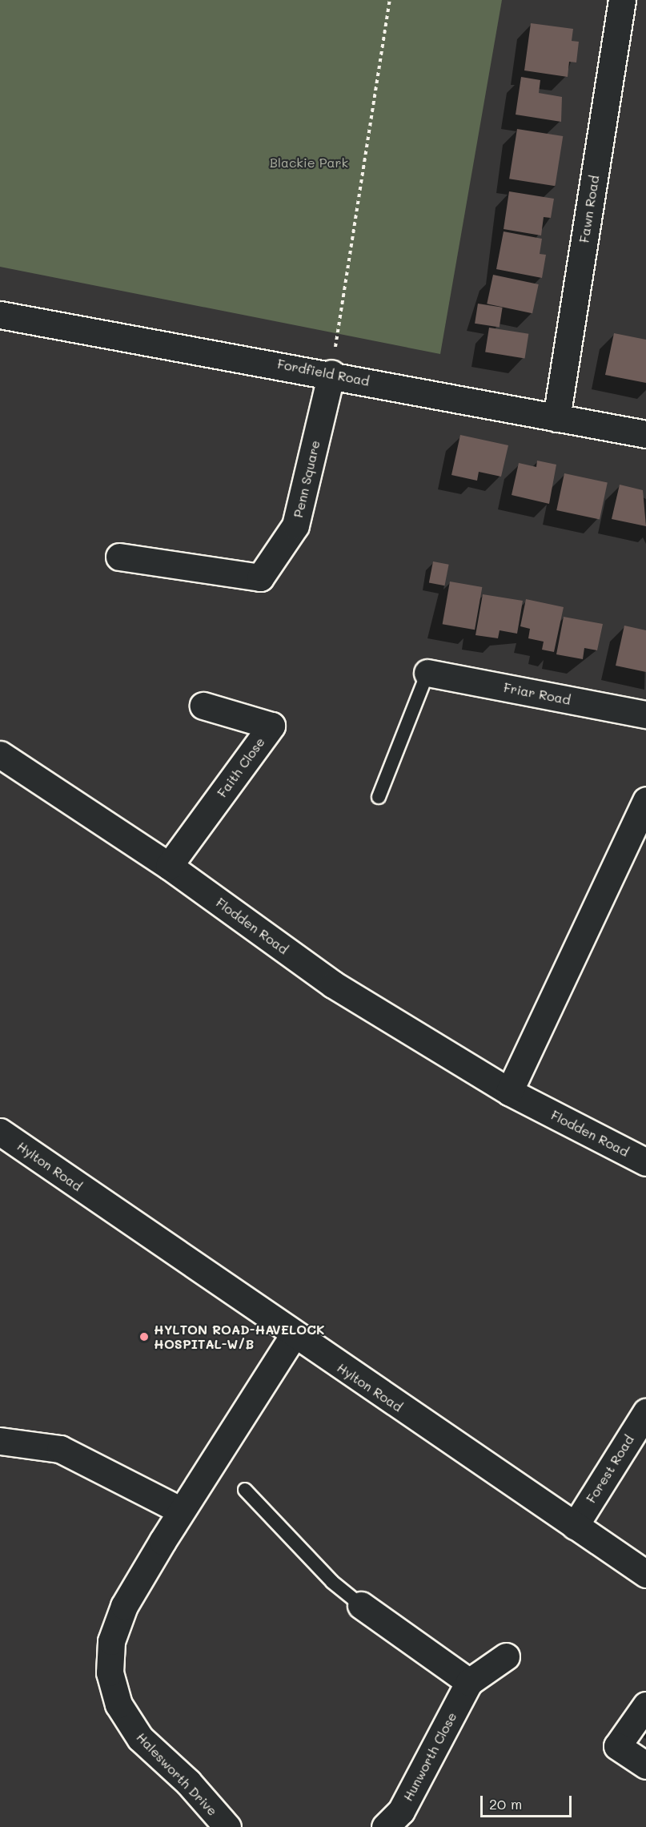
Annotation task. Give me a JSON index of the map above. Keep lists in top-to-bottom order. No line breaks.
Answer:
{"streets":{"street":["Fawn Road","Fordfield Road","Penn Square","Friar Road","Faith Close","Flodden Road","Hylton Road","Forest Road","Hunworth Close","Halesworth Drive"]},"crossings":[["Fawn Road","Fordfield Road"],["Fordfield Road","Penn Square"],["Faith Close","Flodden Road"],["Hylton Road","Forest Road"],["Hylton Road","Halesworth Drive"]],"parks":["Blackie Park"],"places":["HYLTON ROAD-HAVELOCK HOSPITAL-W/B"],"scale_bar":"20 m"}
